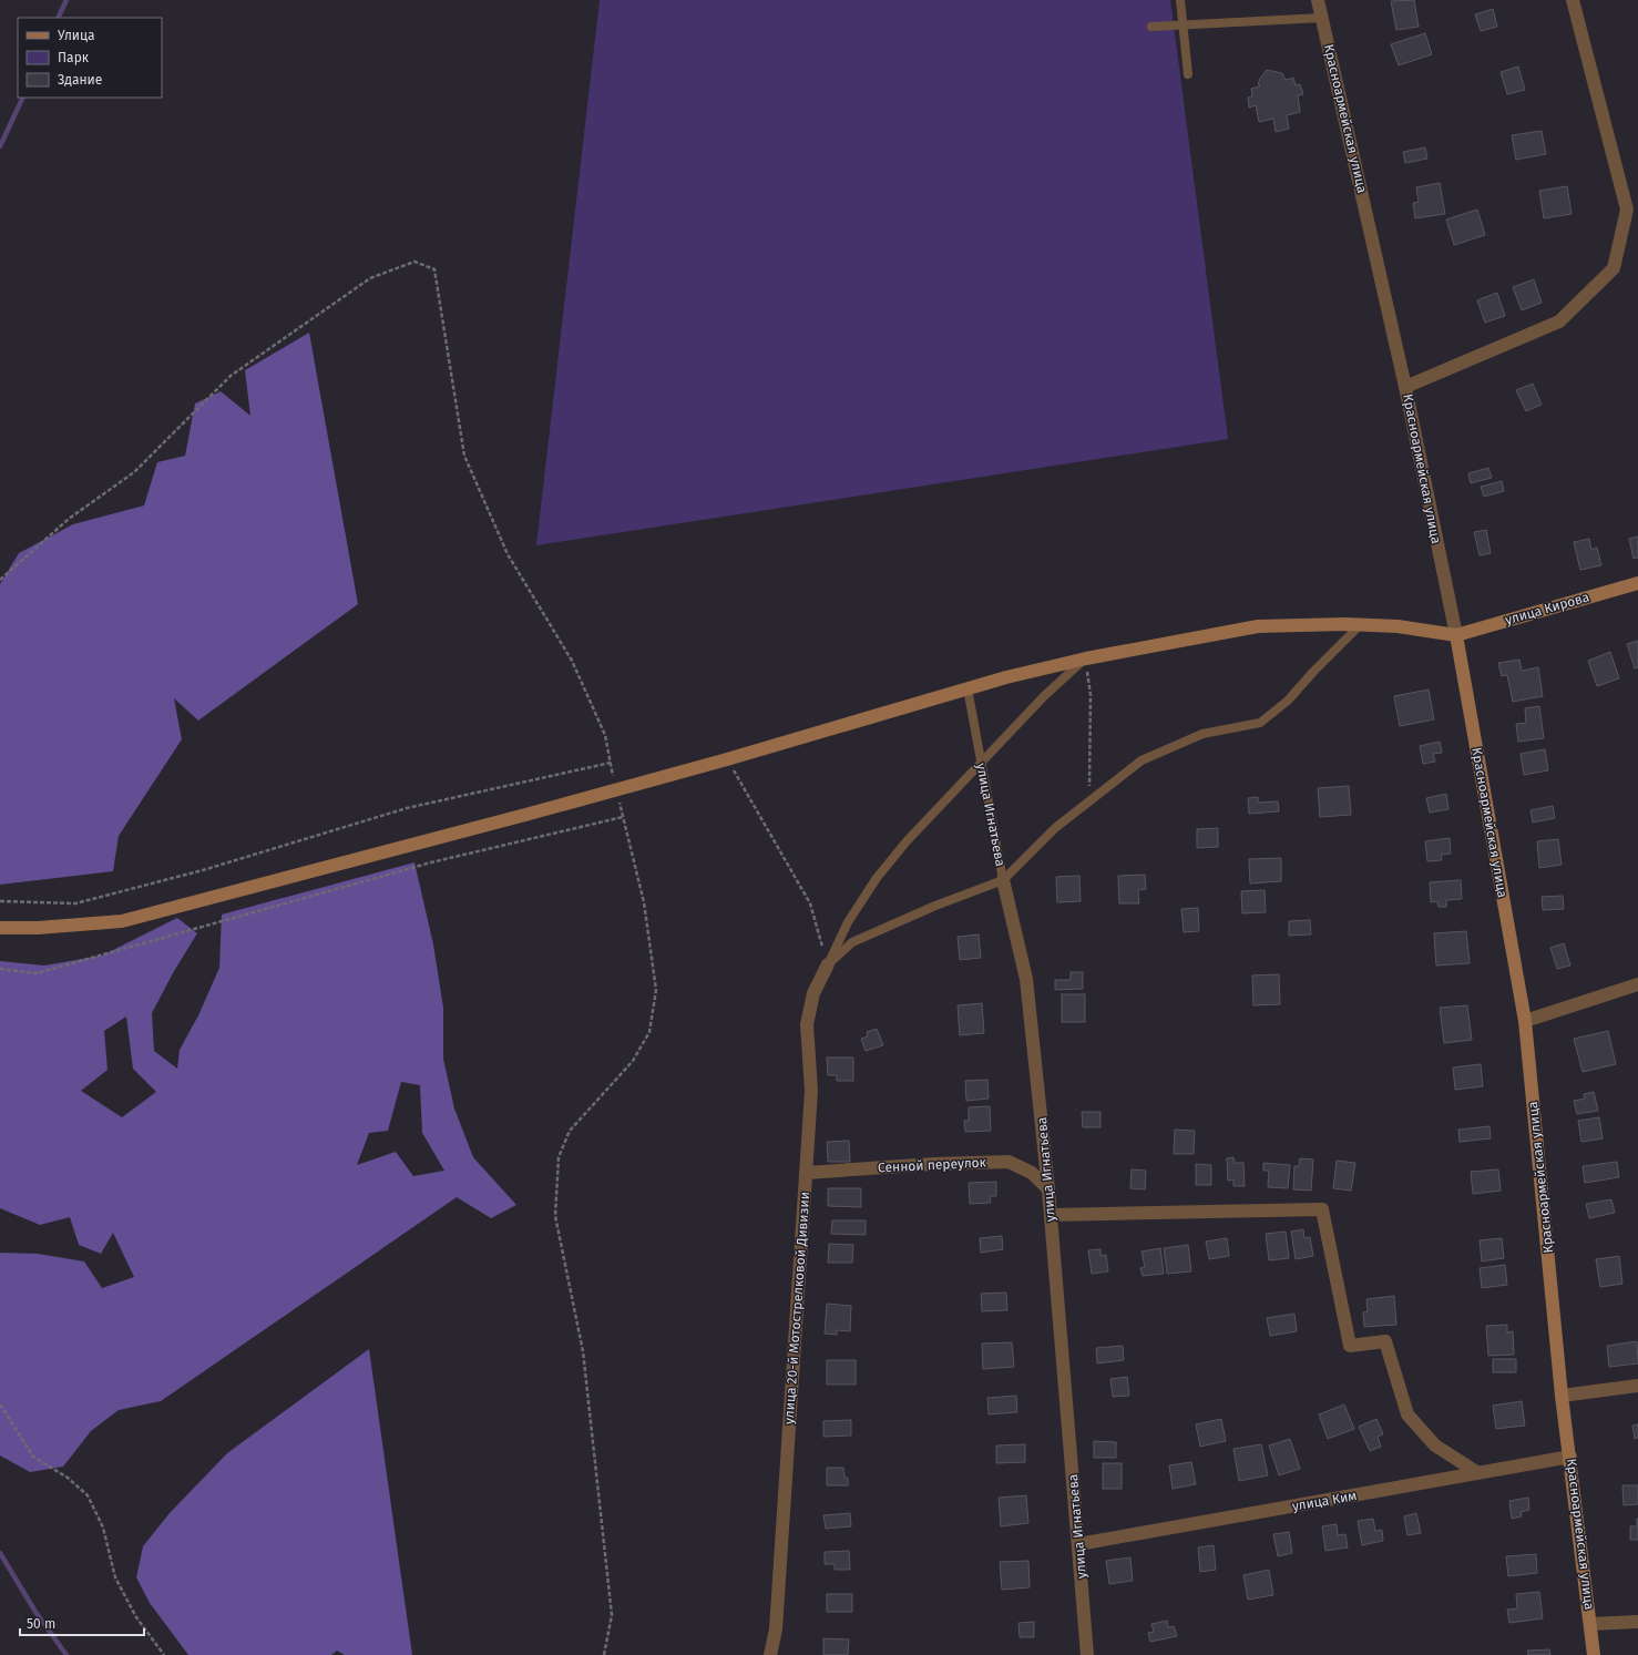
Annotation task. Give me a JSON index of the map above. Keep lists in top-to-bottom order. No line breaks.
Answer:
{"streets":{"street":["Красноармейская улица","улица Кирова","улица Игнатьева","Сенной переулок","улица 20-й Мотострелковой Дивизии","улица Ким"]},"crossings":[["Красноармейская улица","улица Кирова"],["Красноармейская улица","улица Ким"],["улица Игнатьева","Сенной переулок"],["улица Игнатьева","улица Ким"],["Сенной переулок","улица 20-й Мотострелковой Дивизии"]],"legend":["Улица","Парк","Здание"],"scale_bar":"50 m"}
